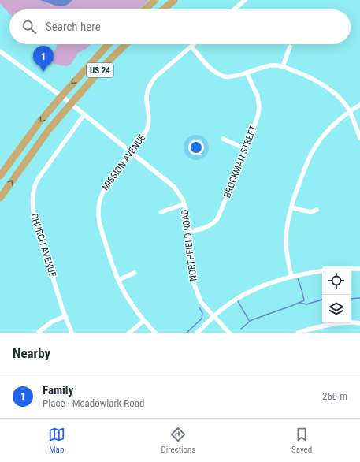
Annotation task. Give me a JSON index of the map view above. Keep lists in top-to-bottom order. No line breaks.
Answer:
{"streets":{"highway":["US 24"],"street":["BROCKMAN STREET","MISSION AVENUE","CHURCH AVENUE","NORTHFIELD ROAD"]},"crossings":[["US 24","NORTHFIELD ROAD"],["BROCKMAN STREET","NORTHFIELD ROAD"],["MISSION AVENUE","NORTHFIELD ROAD"],["CHURCH AVENUE","NORTHFIELD ROAD"]],"page":{"search":"Search here","pins":"1","heading":"Nearby","list":[{"mark":"1","name":"Family","note":"Place · Meadowlark Road","value":"260 m"}],"nav":["Map","Directions","Saved"]}}
